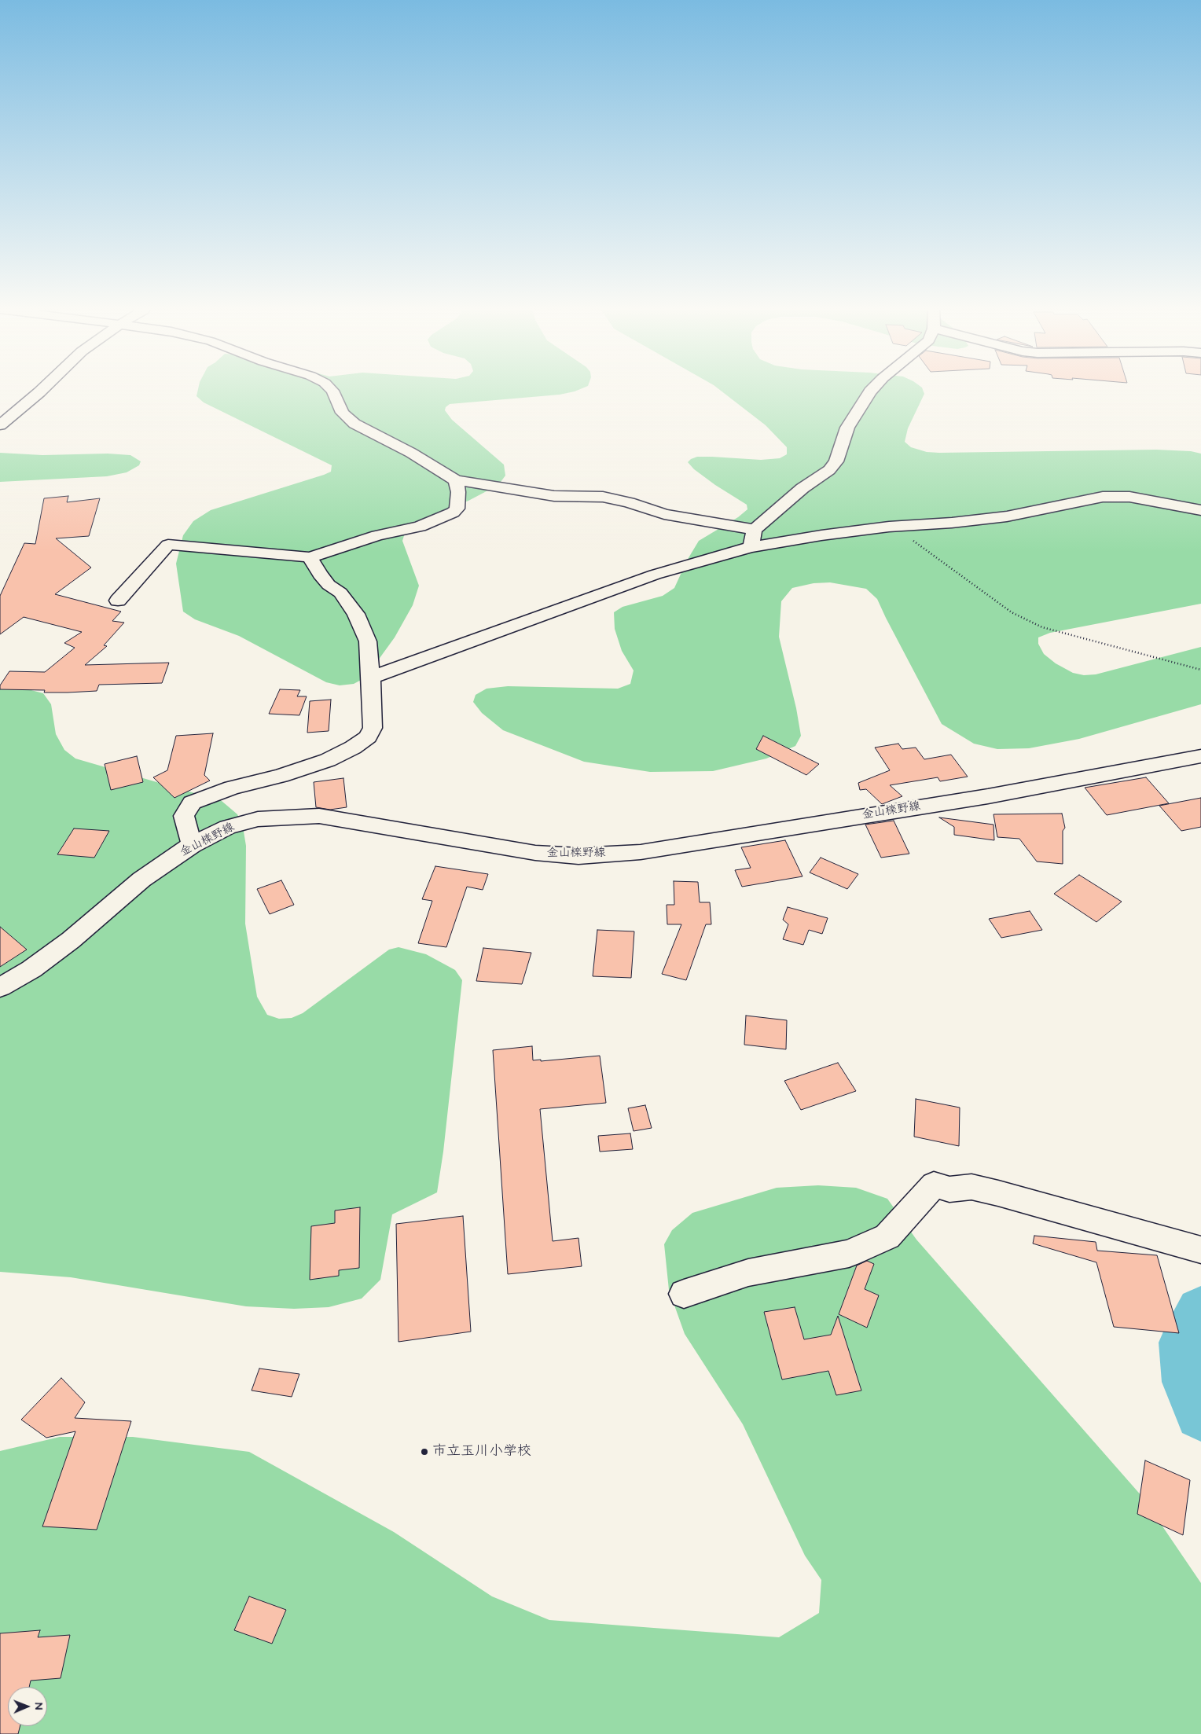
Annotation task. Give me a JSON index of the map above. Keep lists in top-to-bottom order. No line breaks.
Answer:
{"streets":{"street":["金山檪野線"]},"places":["市立玉川小学校"],"north":"right"}
